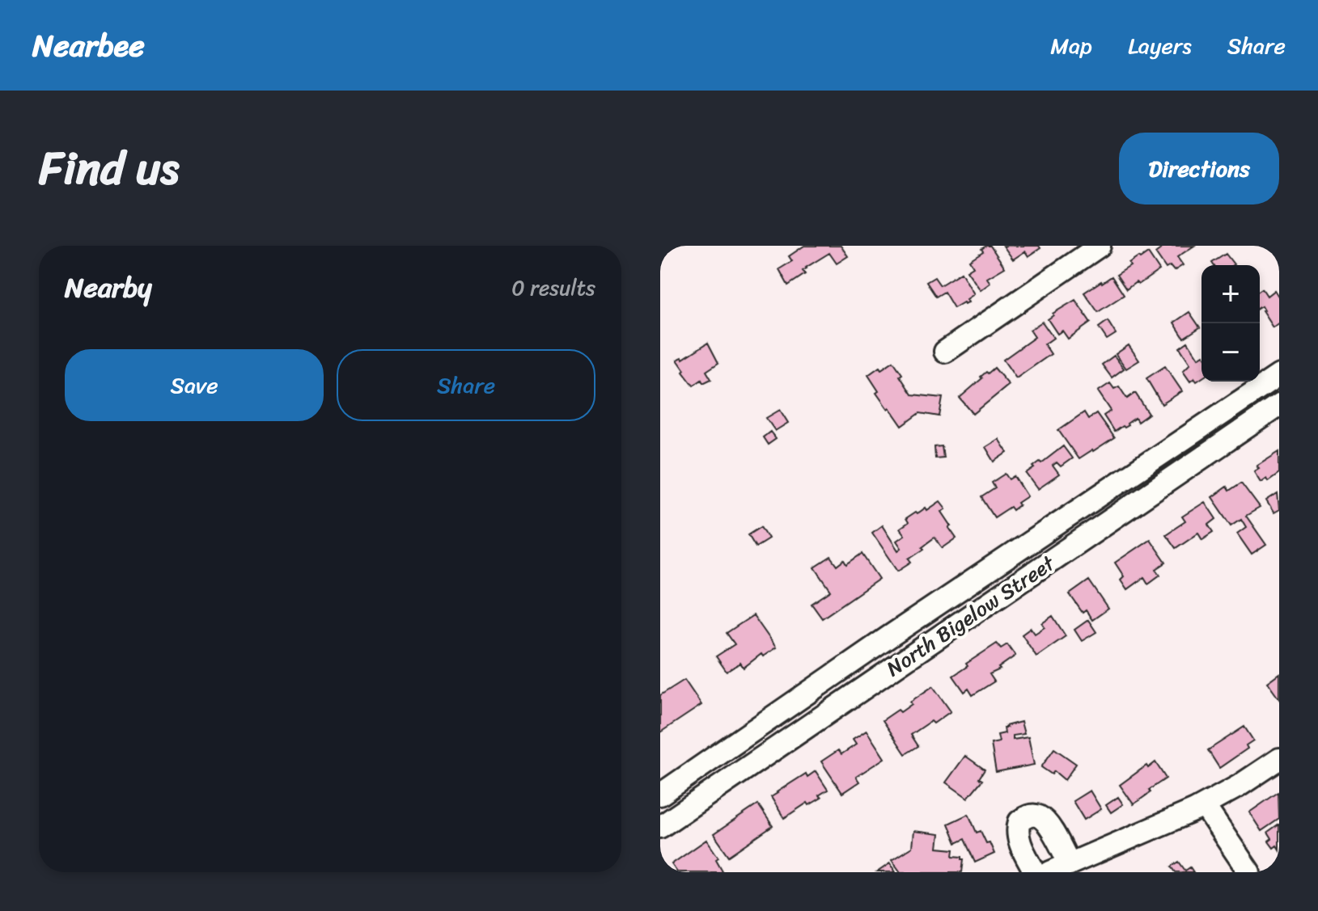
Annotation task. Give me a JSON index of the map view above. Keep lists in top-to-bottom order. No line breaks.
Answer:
{"streets":{"street":["North Bigelow Street"]},"page":{"header":"Nearbee","nav":["Map","Layers","Share"],"title":"Find us","buttons":["Directions",["Save","Share"]],"heading":["Nearby","0 results"],"map_buttons":["+","−"]}}
